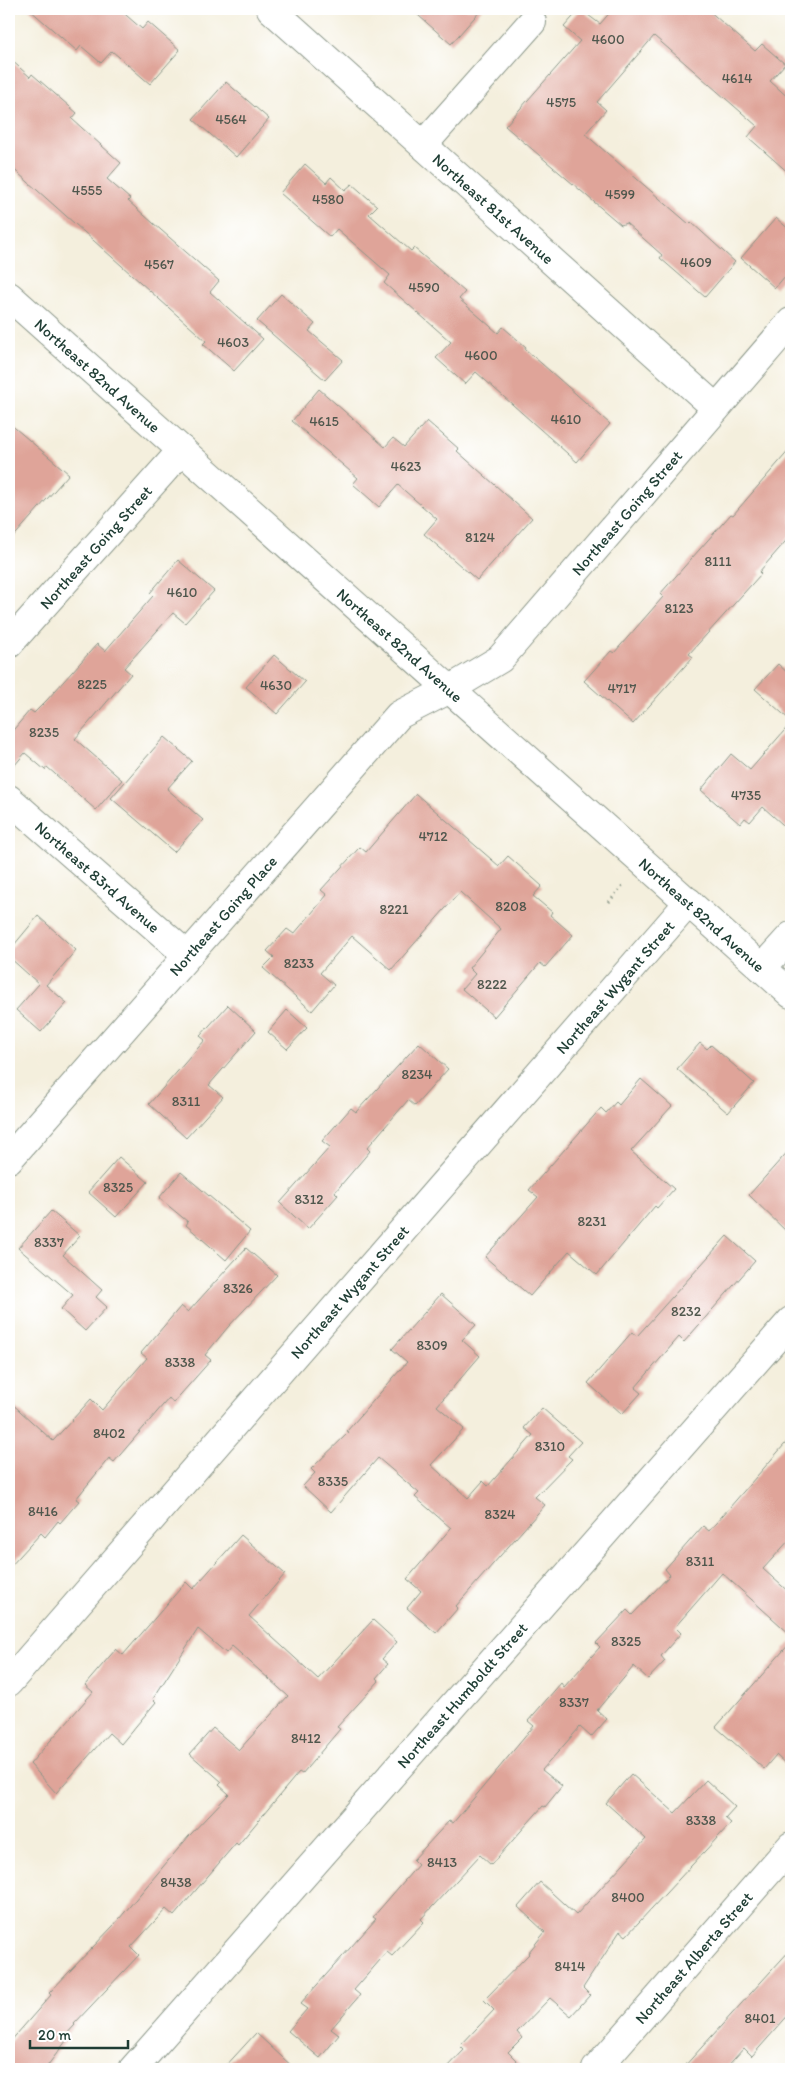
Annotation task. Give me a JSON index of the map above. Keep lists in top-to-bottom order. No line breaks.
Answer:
{"streets":{"street":["Northeast 81st Avenue","Northeast 82nd Avenue","Northeast Going Street","Northeast 83rd Avenue","Northeast Going Place","Northeast Wygant Street","Northeast Humboldt Street","Northeast Alberta Street"]},"crossings":[["Northeast 81st Avenue","Northeast Going Street"],["Northeast 82nd Avenue","Northeast Going Street"],["Northeast 82nd Avenue","Northeast Going Place"],["Northeast 82nd Avenue","Northeast Wygant Street"],["Northeast Going Street","Northeast Going Place"],["Northeast 83rd Avenue","Northeast Going Place"]],"house_numbers":["4600","4614","4575","4564","4555","4599","4580","4609","4567","4590","4603","4600","4610","4615","4623","8124","8111","4610","8123","8225","4630","4717","8235","4735","4712","8208","8221","8233","8222","8234","8311","8325","8312","8231","8337","8326","8232","8309","8338","8402","8310","8335","8416","8324","8311","8325","8337","8412","8338","8413","8438","8400","8414","8401"],"scale_bar":"20 m"}
